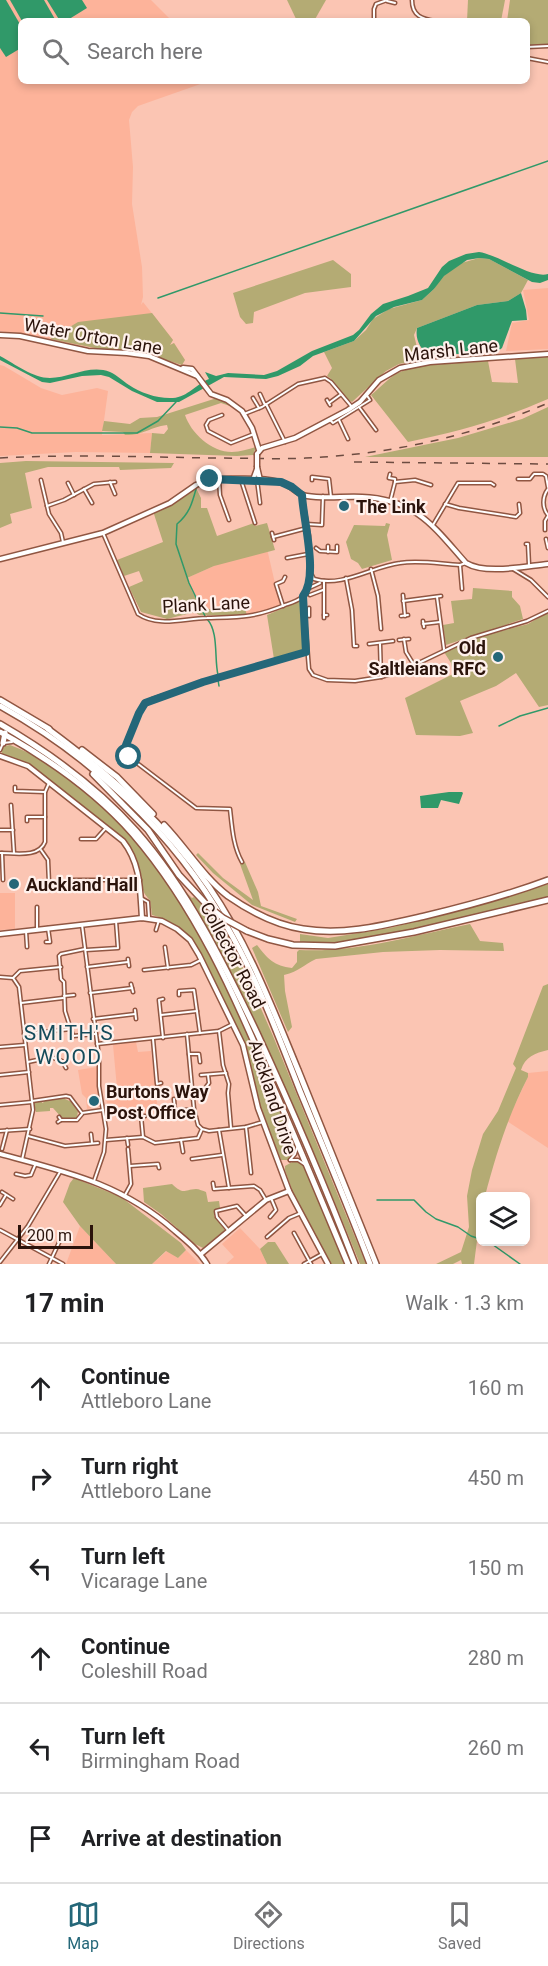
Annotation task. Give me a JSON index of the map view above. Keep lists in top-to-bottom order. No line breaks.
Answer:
{"streets":{"highway":["Collector Road"],"street":["Water Orton Lane","Marsh Lane","Plank Lane","Auckland Drive"]},"districts":["SMITH'S WOOD"],"places":["The Link","Old Saltleians RFC","Auckland Hall","Burtons Way Post Office"],"scale_bar":"200 m","page":{"search":"Search here","scale":"200 m","heading":["17 min","Walk · 1.3 km"],"list":[["Continue","Attleboro Lane","160 m"],["Turn right","Attleboro Lane","450 m"],["Turn left","Vicarage Lane","150 m"],["Continue","Coleshill Road","280 m"],["Turn left","Birmingham Road","260 m"],"Arrive at destination"],"nav":["Map","Directions","Saved"]}}
